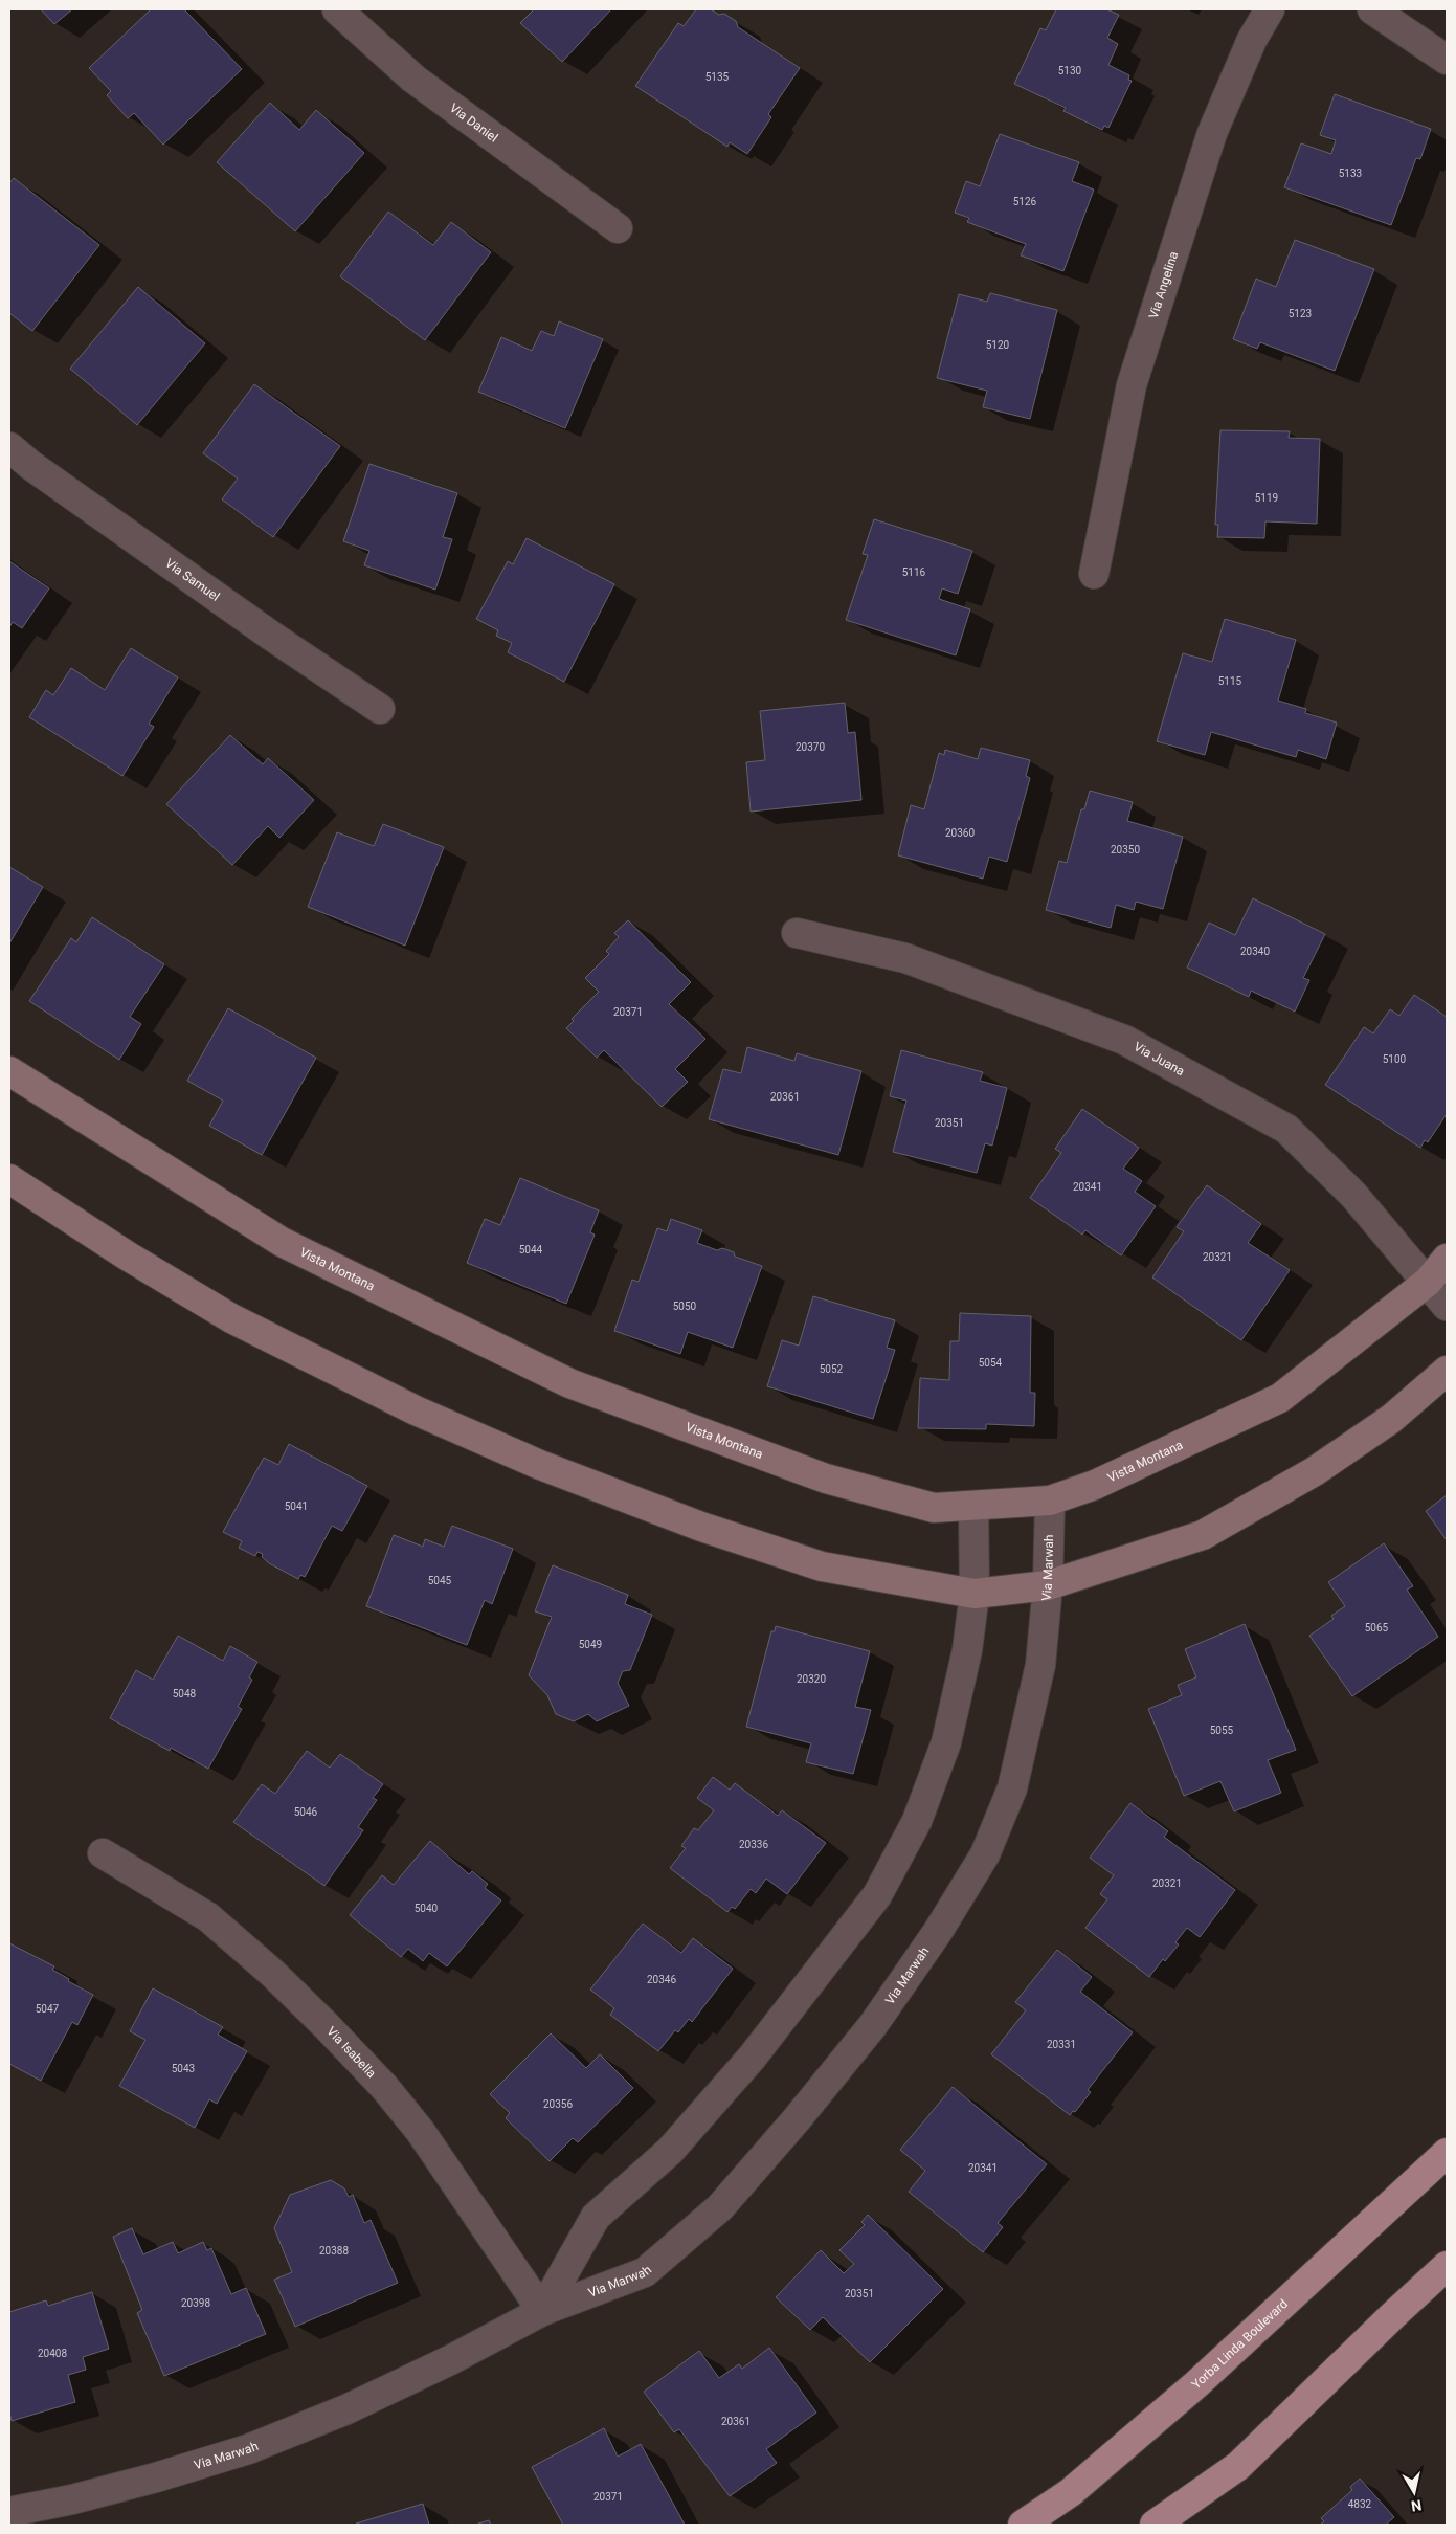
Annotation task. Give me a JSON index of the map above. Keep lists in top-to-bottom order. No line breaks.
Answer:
{"streets":{"main road":["Yorba Linda Boulevard"],"street":["Via Daniel","Via Angelina","Via Samuel","Via Juana","Vista Montana","Via Marwah","Via Isabella"]},"crossings":[["Via Juana","Vista Montana"],["Vista Montana","Via Marwah"],["Via Marwah","Via Isabella"]],"house_numbers":["5130","5135","5133","5126","5123","5120","5119","5116","5115","20370","20360","20350","20340","20371","5100","20361","20351","20341","5044","20321","5050","5054","5052","5041","5045","5065","5049","20320","5048","5055","5046","20336","20321","5040","20346","5047","20331","5043","20356","20341","20388","20351","20398","20408","20361","20371","4832"],"north":"bottom"}
